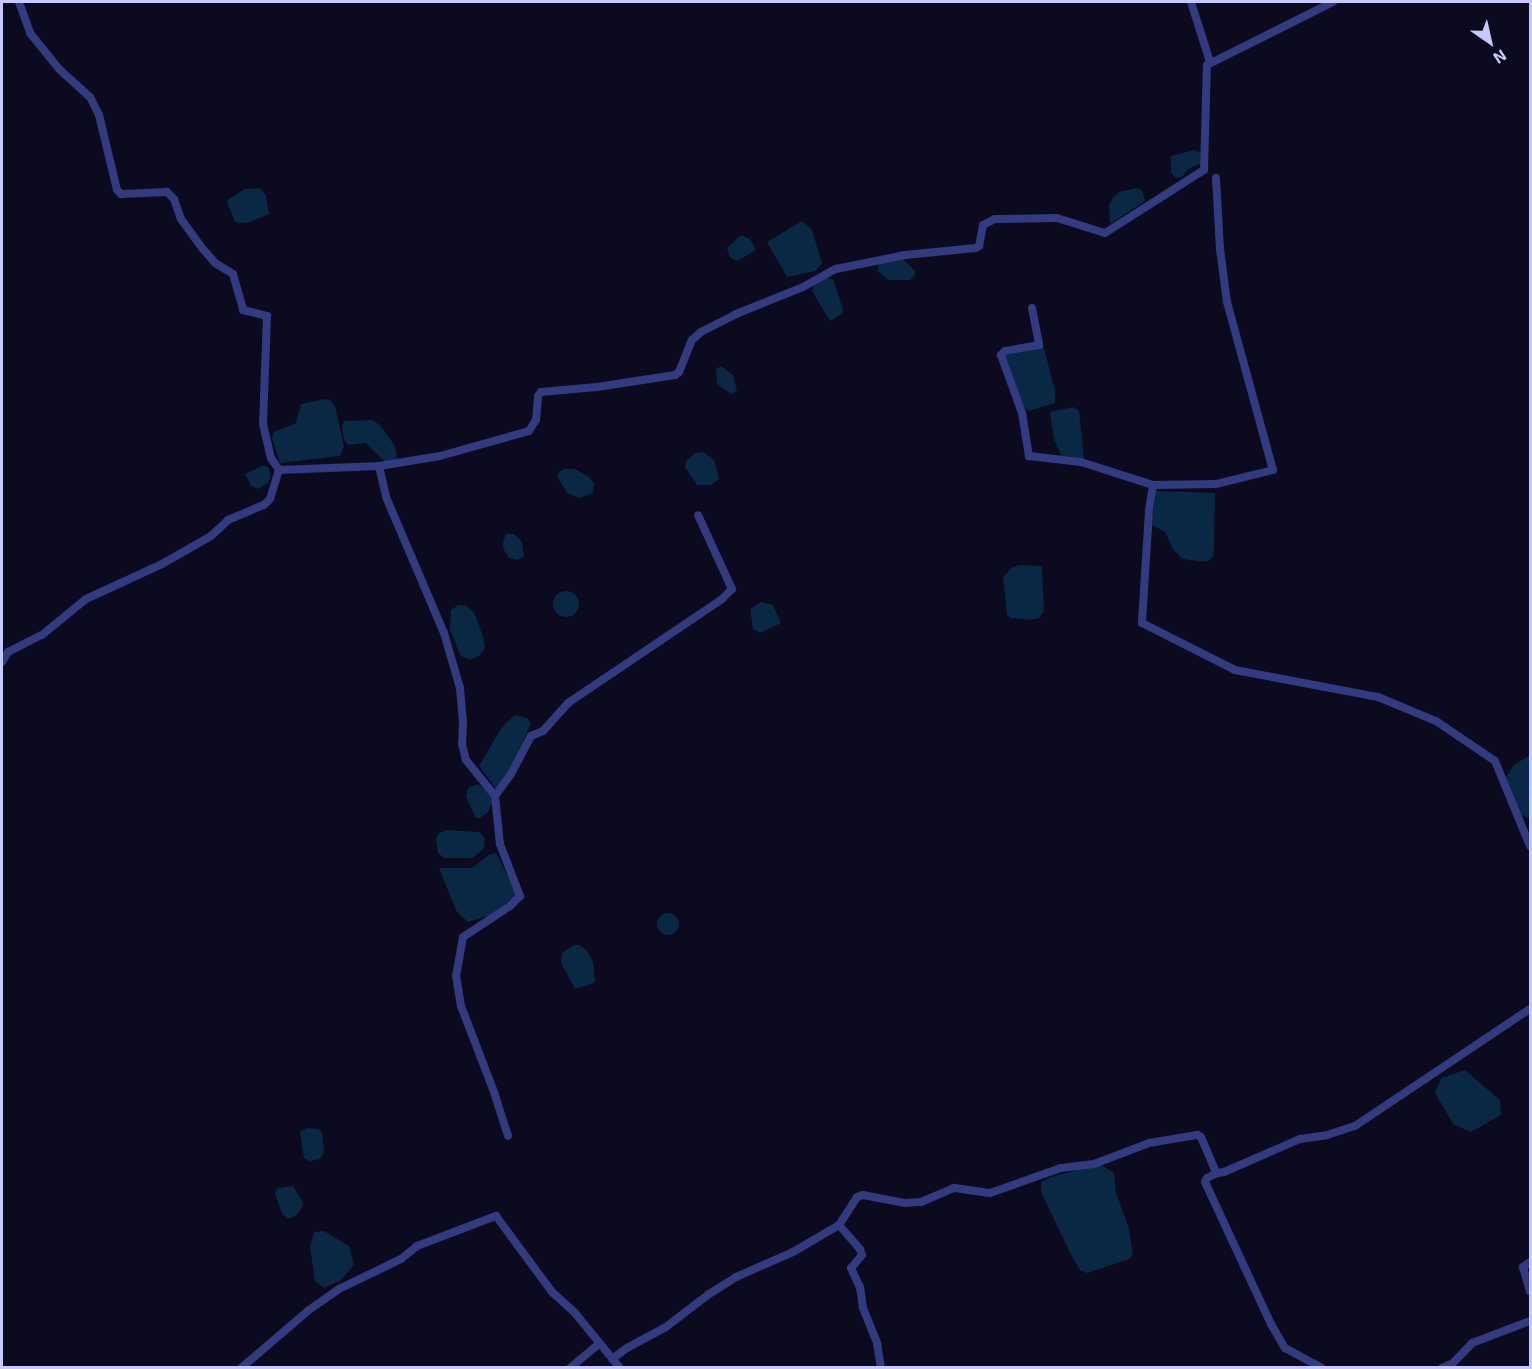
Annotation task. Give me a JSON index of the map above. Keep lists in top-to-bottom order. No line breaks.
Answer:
{"north":"bottom right"}
